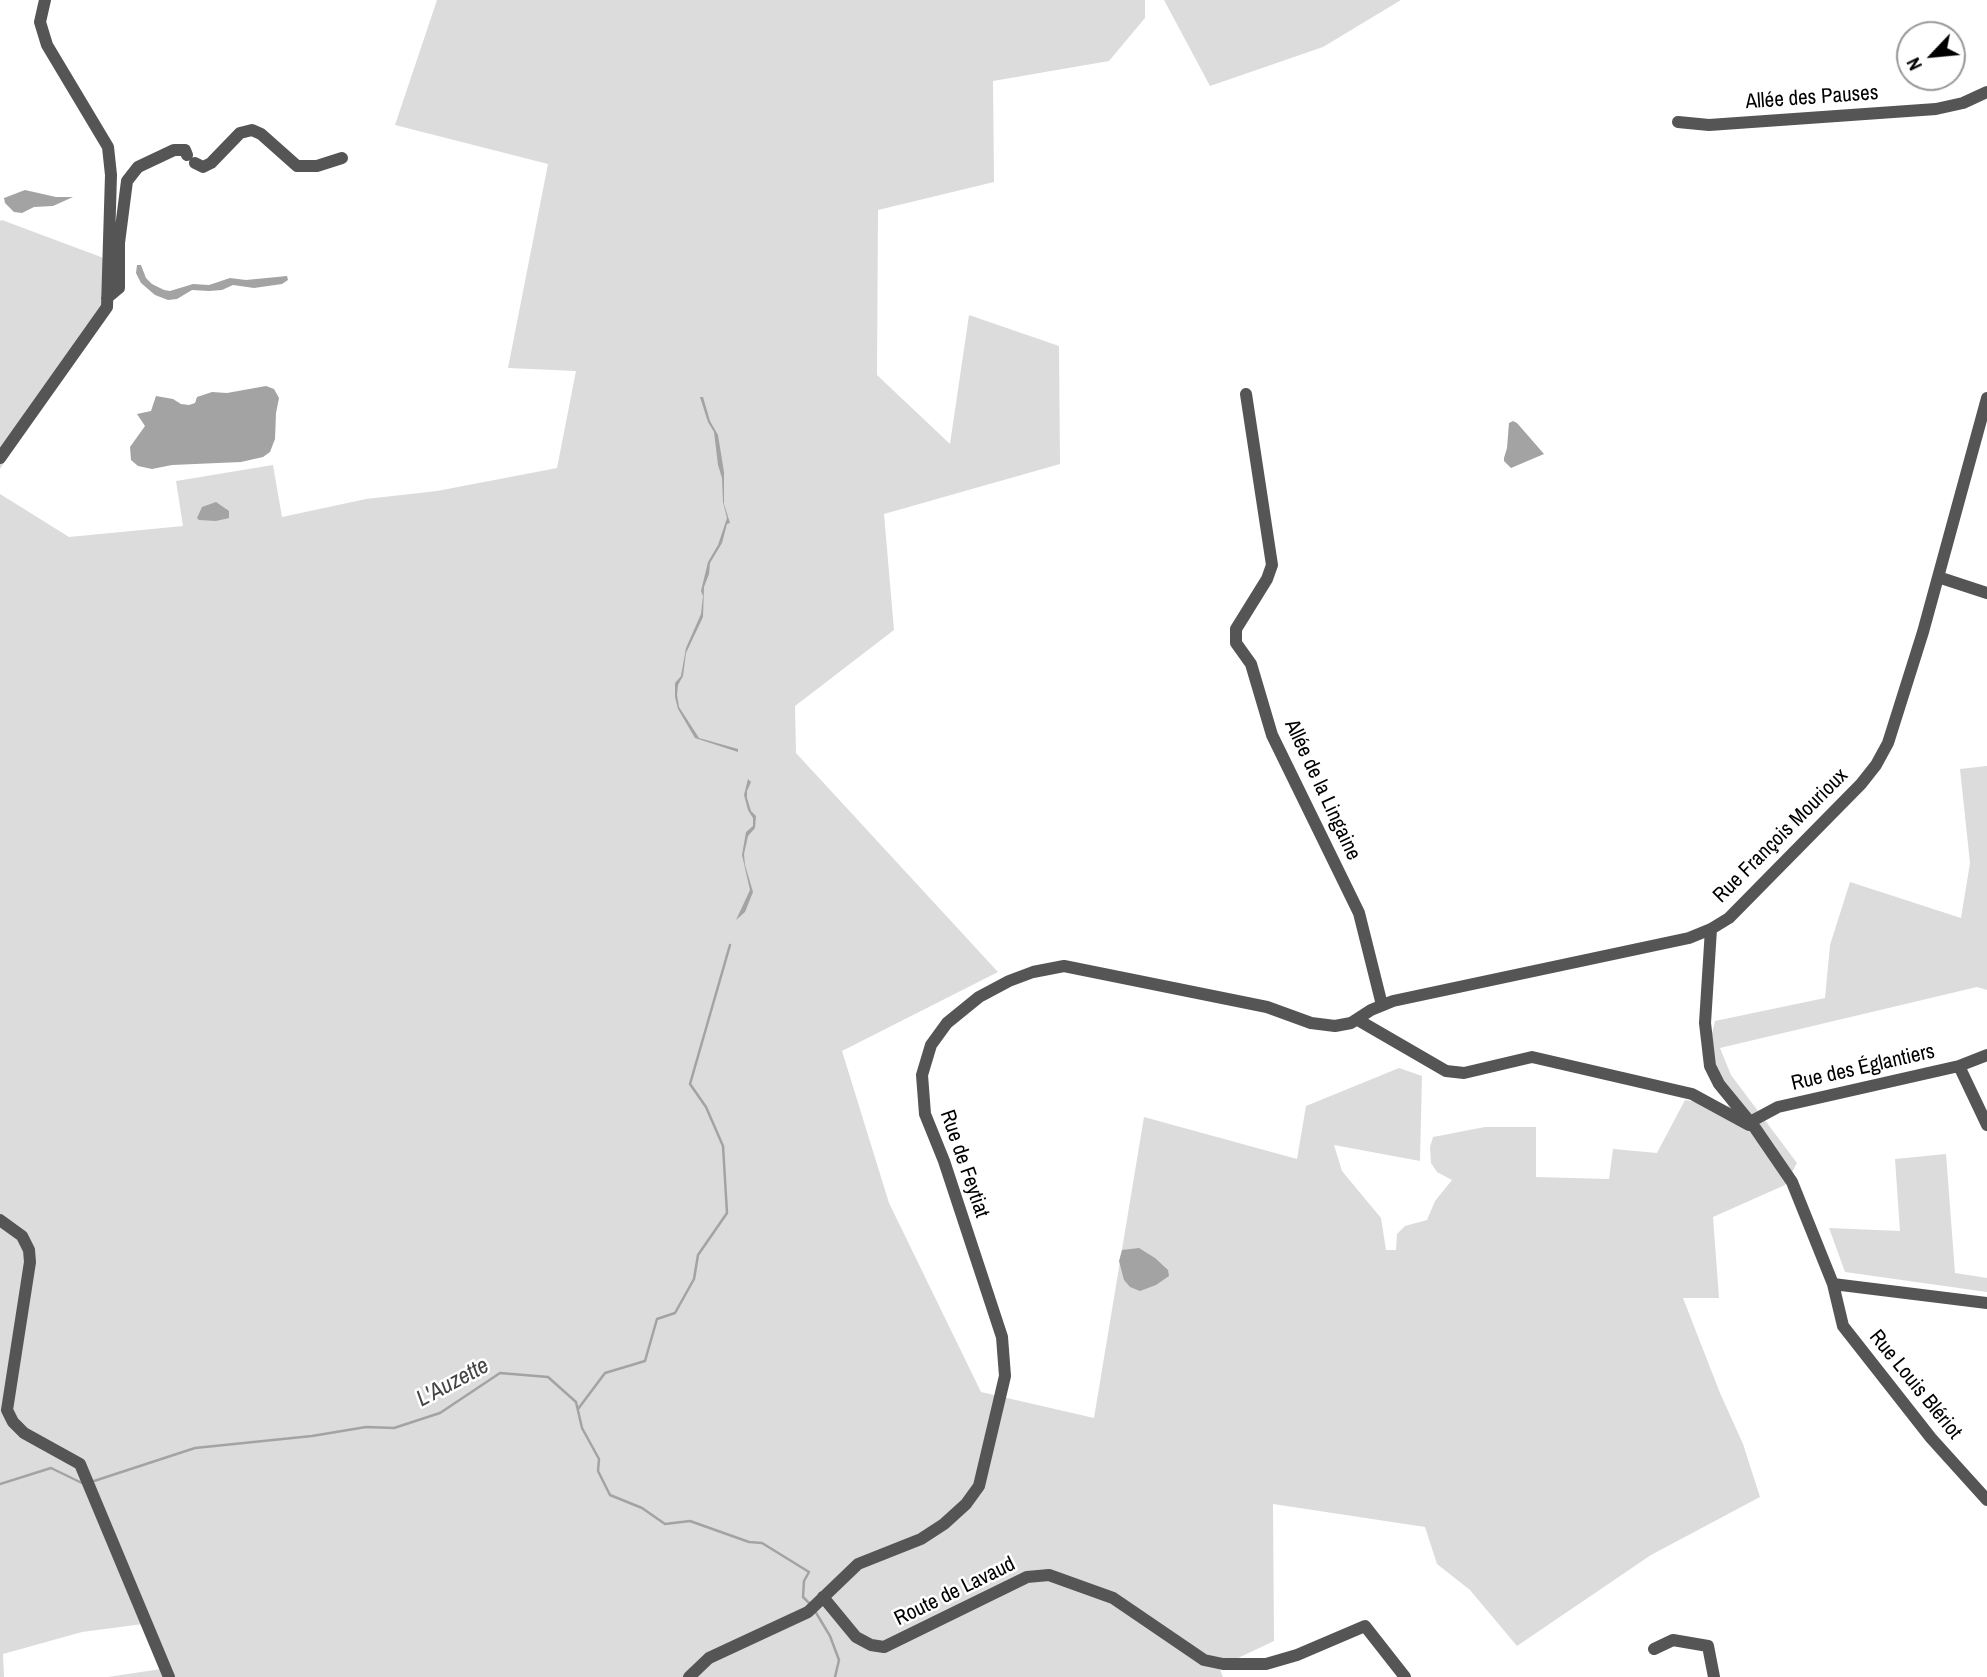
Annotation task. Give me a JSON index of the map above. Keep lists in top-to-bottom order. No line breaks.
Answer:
{"streets":{"street":["Allée des Pauses","Allée de la Lingaine","Rue François Mourioux","Rue des Églantiers","Rue de Feytiat","Rue Louis Blériot","Route de Lavaud"]},"crossings":[["Allée de la Lingaine","Rue François Mourioux"],["Rue François Mourioux","Rue de Feytiat"],["Rue François Mourioux","Rue Louis Blériot"],["Rue des Églantiers","Rue Louis Blériot"],["Rue de Feytiat","Route de Lavaud"]],"water":["L'Auzette"],"north":"bottom left"}
